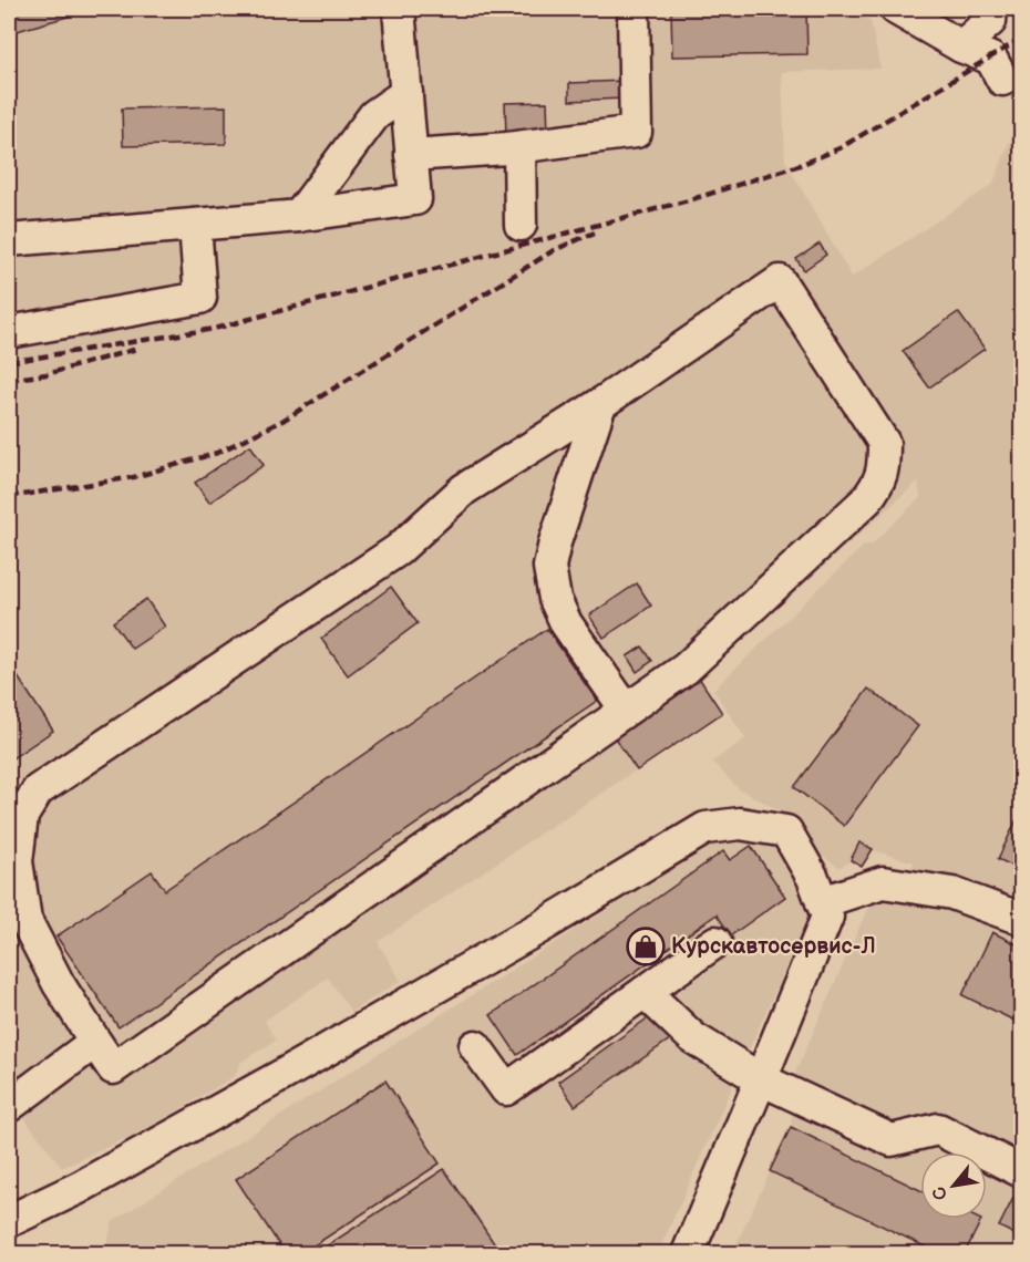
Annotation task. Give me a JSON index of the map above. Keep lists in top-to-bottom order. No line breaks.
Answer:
{"places":{"shop":["Курскавтосервис-Л"]},"north":"bottom left"}
